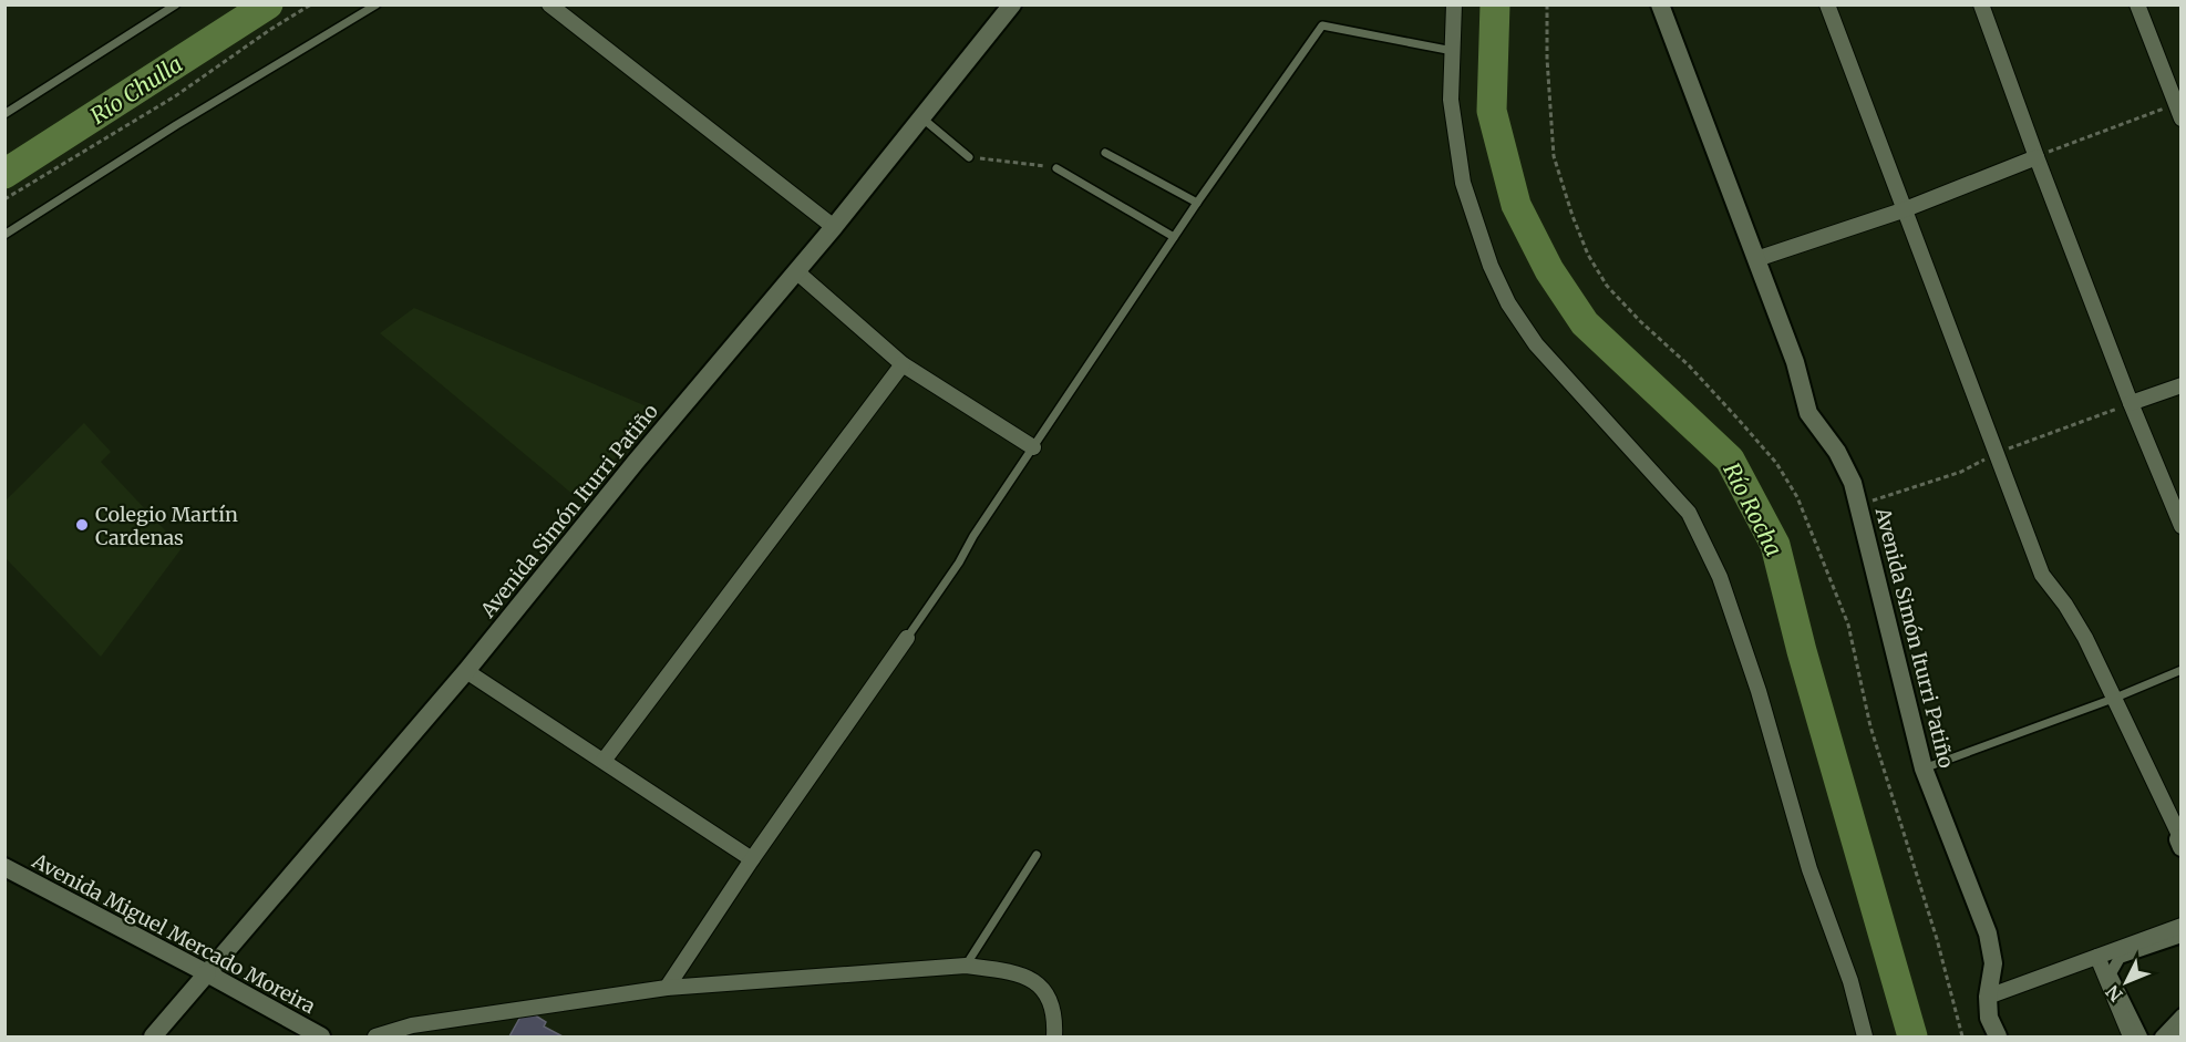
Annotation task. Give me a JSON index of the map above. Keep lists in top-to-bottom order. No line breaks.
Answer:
{"streets":{"street":["Avenida Simón Iturri Patiño","Avenida Miguel Mercado Moreira"]},"crossings":[["Avenida Simón Iturri Patiño","Avenida Miguel Mercado Moreira"]],"water":["Río Chulla","Río Rocha"],"places":["Colegio Martín Cardenas"],"north":"bottom left"}
